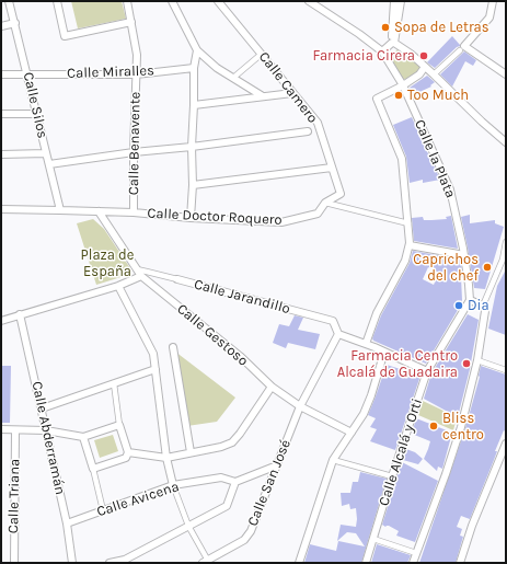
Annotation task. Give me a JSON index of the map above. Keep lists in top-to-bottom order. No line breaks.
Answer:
{"streets":{"street":["Calle Miralles","Calle Camero","Calle Silos","Calle Benavente","Calle la Plata","Calle Doctor Roquero","Calle Jarandillo","Calle Gestoso","Calle Abderramán","Calle Alcalá y Orti","Calle San José","Calle Triana","Calle Avicena"]},"crossings":[["Calle Miralles","Calle Silos"],["Calle Miralles","Calle Benavente"],["Calle Camero","Calle Doctor Roquero"],["Calle Silos","Calle Doctor Roquero"],["Calle Benavente","Calle Doctor Roquero"],["Calle la Plata","Calle Alcalá y Orti"],["Calle Doctor Roquero","Calle Gestoso"],["Calle Jarandillo","Calle Gestoso"],["Calle Jarandillo","Calle San José"],["Calle Gestoso","Calle San José"],["Calle Abderramán","Calle Avicena"]],"parks":["Plaza de España"],"places":["Sopa de Letras","Farmacia Cirera","Too Much","Caprichos del chef","Dia","Farmacia Centro Alcalá de Guadaira","Bliss centro"]}
